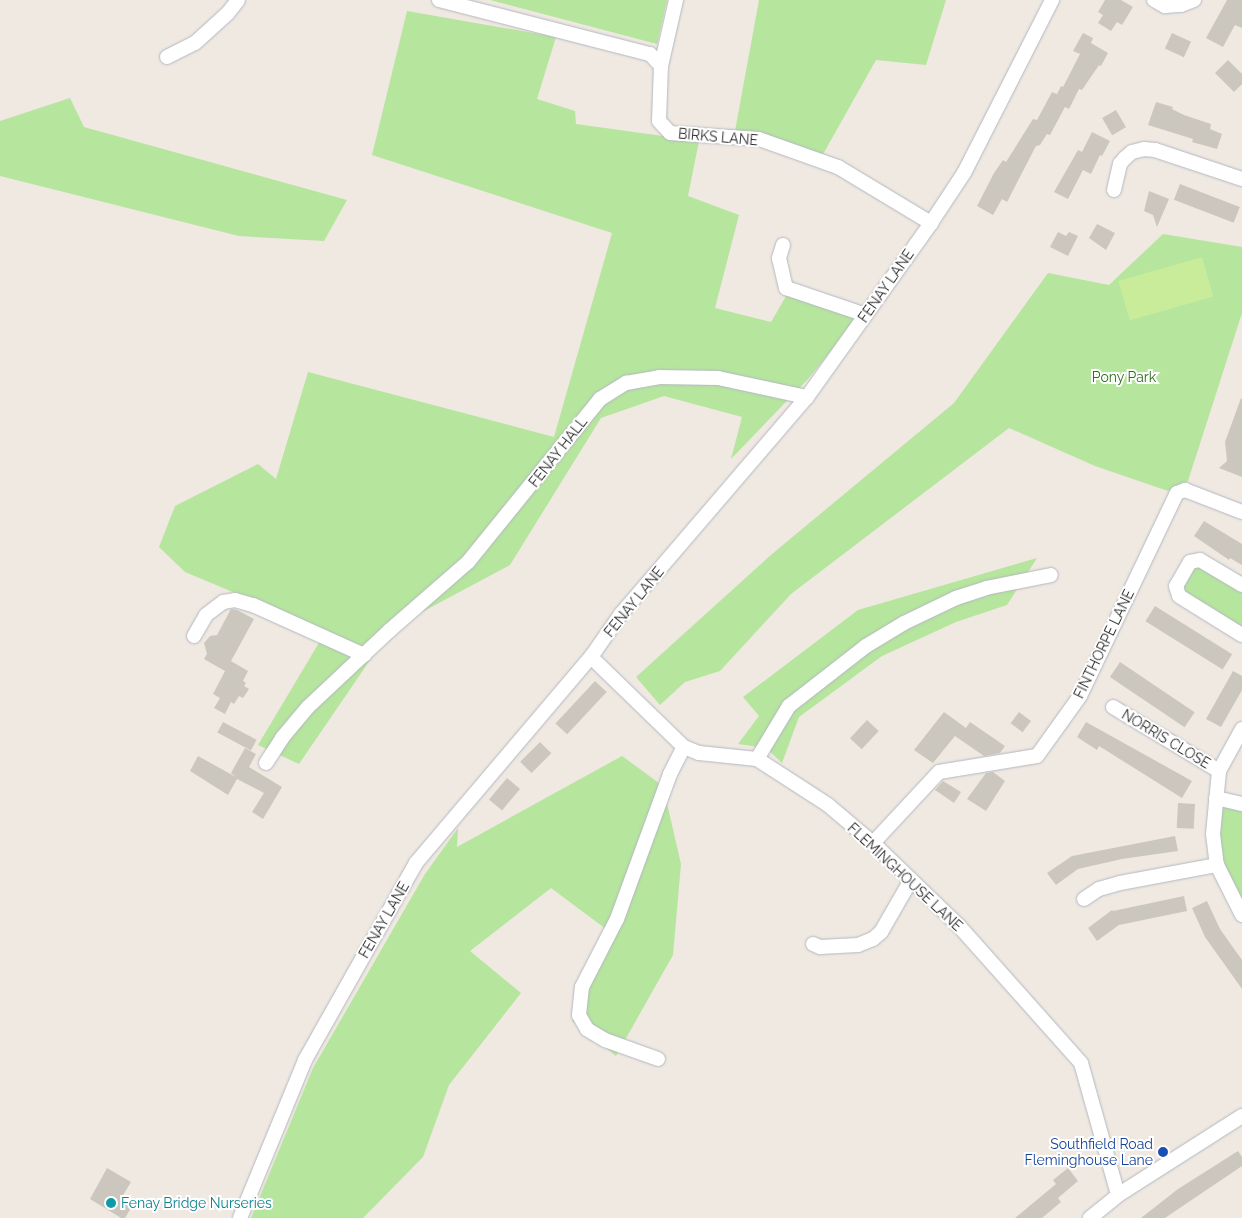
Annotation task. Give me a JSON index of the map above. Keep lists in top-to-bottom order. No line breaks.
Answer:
{"streets":{"street":["BIRKS LANE","FENAY LANE","FENAY HALL","FINTHORPE LANE","NORRIS CLOSE","FLEMINGHOUSE LANE"]},"crossings":[["BIRKS LANE","FENAY LANE"],["FENAY LANE","FENAY HALL"],["FENAY LANE","FLEMINGHOUSE LANE"],["FINTHORPE LANE","FLEMINGHOUSE LANE"]],"parks":["Pony Park"],"places":["Southfield Road Fleminghouse Lane","Fenay Bridge Nurseries"]}
